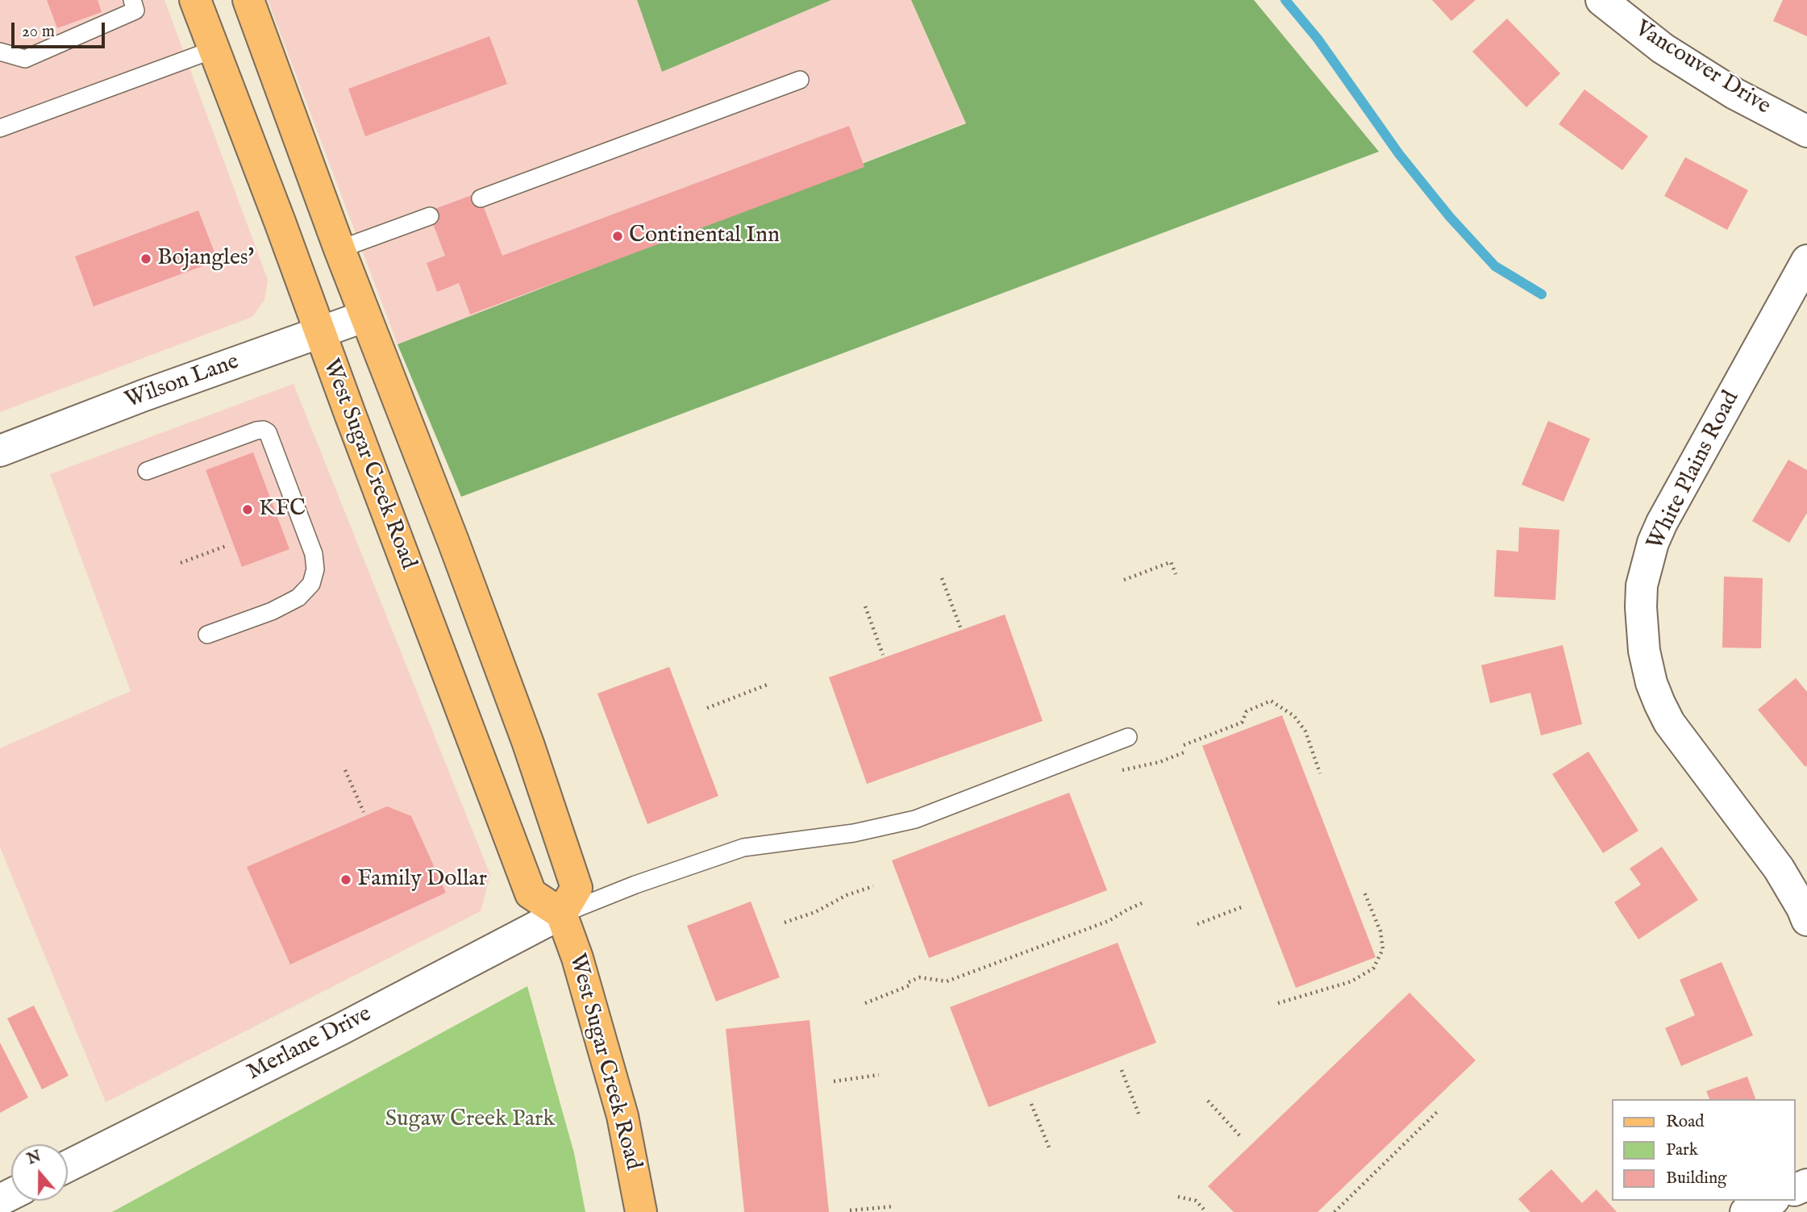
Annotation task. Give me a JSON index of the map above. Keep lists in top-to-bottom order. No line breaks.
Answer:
{"streets":{"main road":["West Sugar Creek Road"],"street":["Vancouver Drive","Wilson Lane","White Plains Road","Merlane Drive"]},"crossings":[["Wilson Lane","West Sugar Creek Road"],["West Sugar Creek Road","Merlane Drive"]],"parks":["Sugaw Creek Park"],"places":["Continental Inn","Bojangles'","KFC","Family Dollar"],"legend":["Road","Park","Building"],"scale_bar":"20 m","north":"top"}
